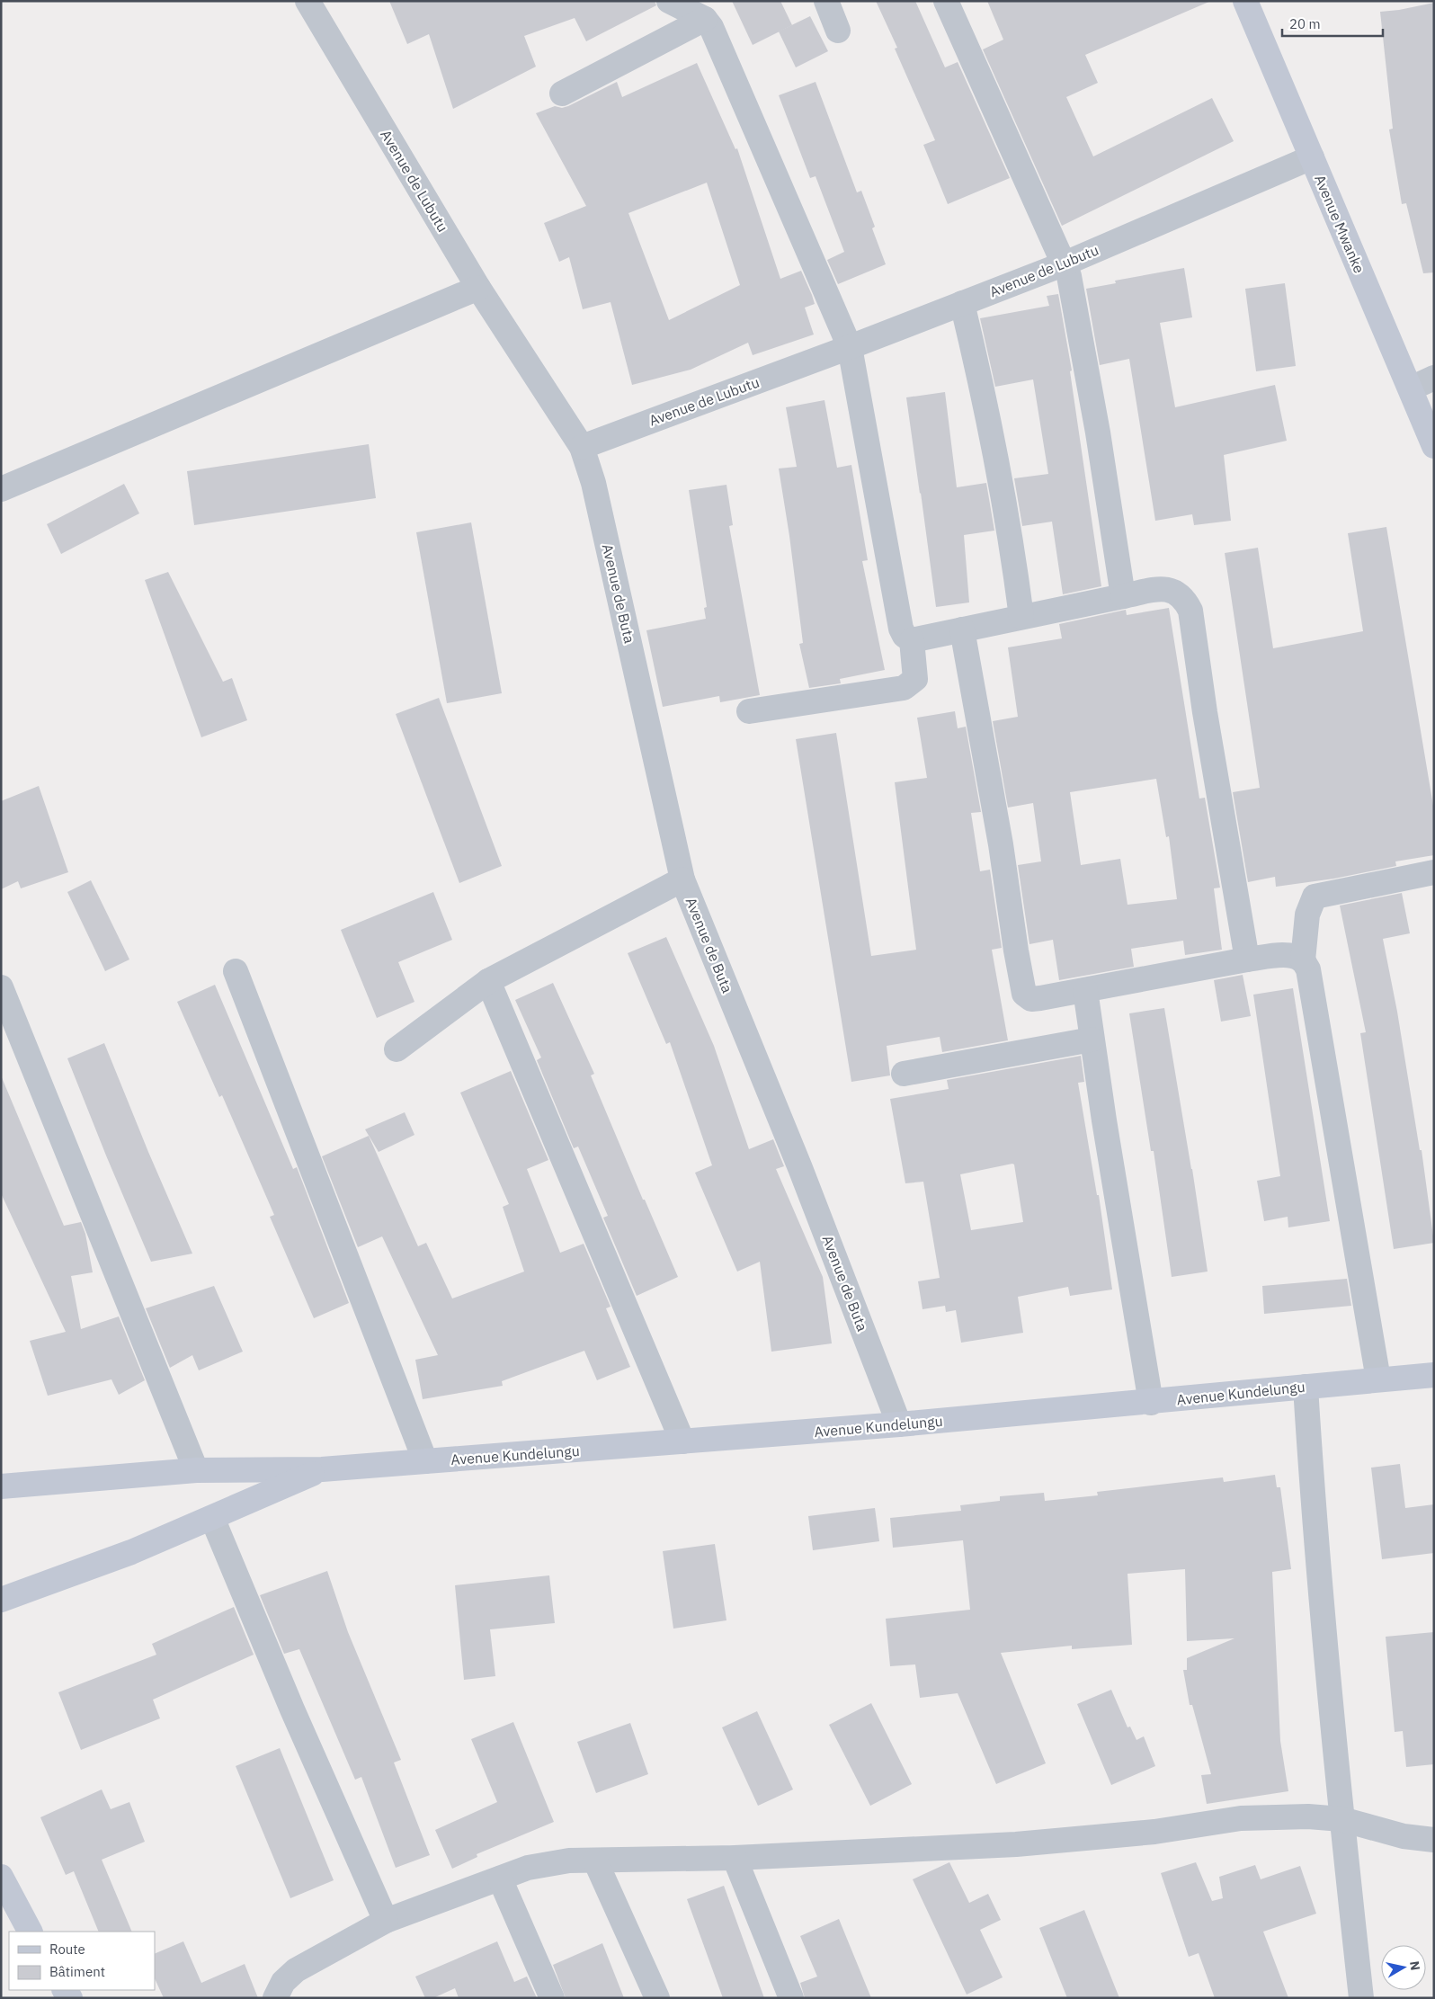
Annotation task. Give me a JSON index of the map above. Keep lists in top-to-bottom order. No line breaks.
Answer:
{"streets":{"street":["Avenue de Lubutu","Avenue Mwanke","Avenue de Buta","Avenue Kundelungu"]},"crossings":[["Avenue de Lubutu","Avenue Mwanke"],["Avenue de Lubutu","Avenue de Buta"],["Avenue de Buta","Avenue Kundelungu"]],"legend":["Route","Bâtiment"],"scale_bar":"20 m","north":"right"}
